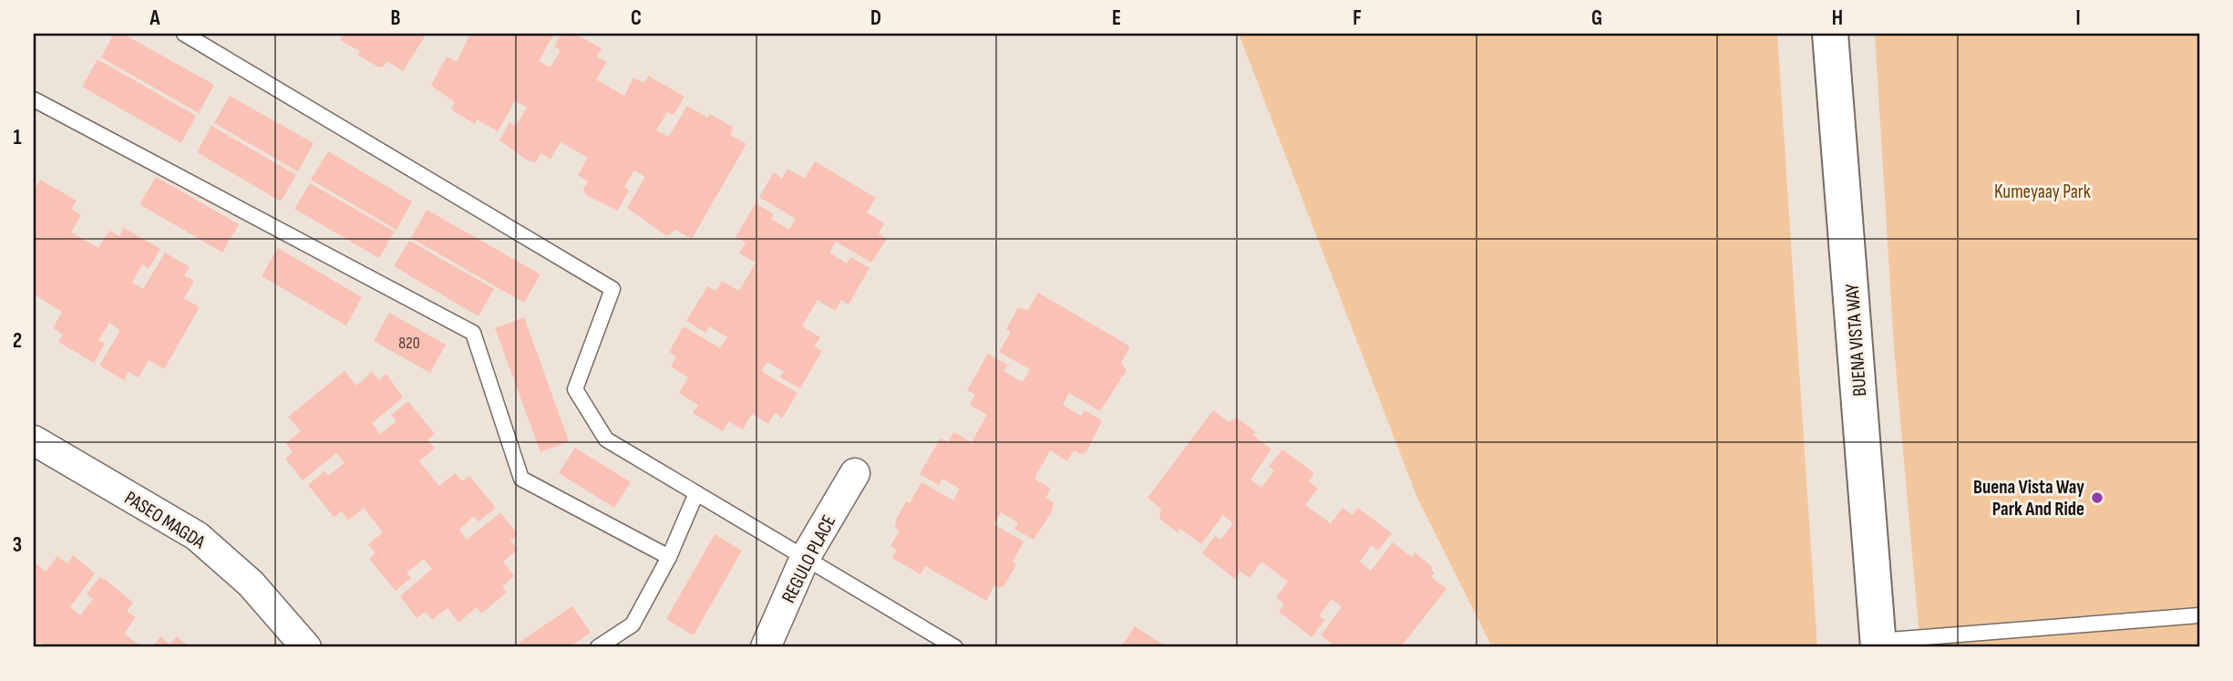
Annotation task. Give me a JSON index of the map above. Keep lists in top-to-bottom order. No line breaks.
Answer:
{"streets":{"street":["BUENA VISTA WAY","PASEO MAGDA","REGULO PLACE"]},"parks":["Kumeyaay Park"],"places":["Buena Vista Way Park And Ride"],"house_numbers":["820"],"grid":{"columns":["A","B","C","D","E","F","G","H","I"],"rows":["1","2","3"]}}
